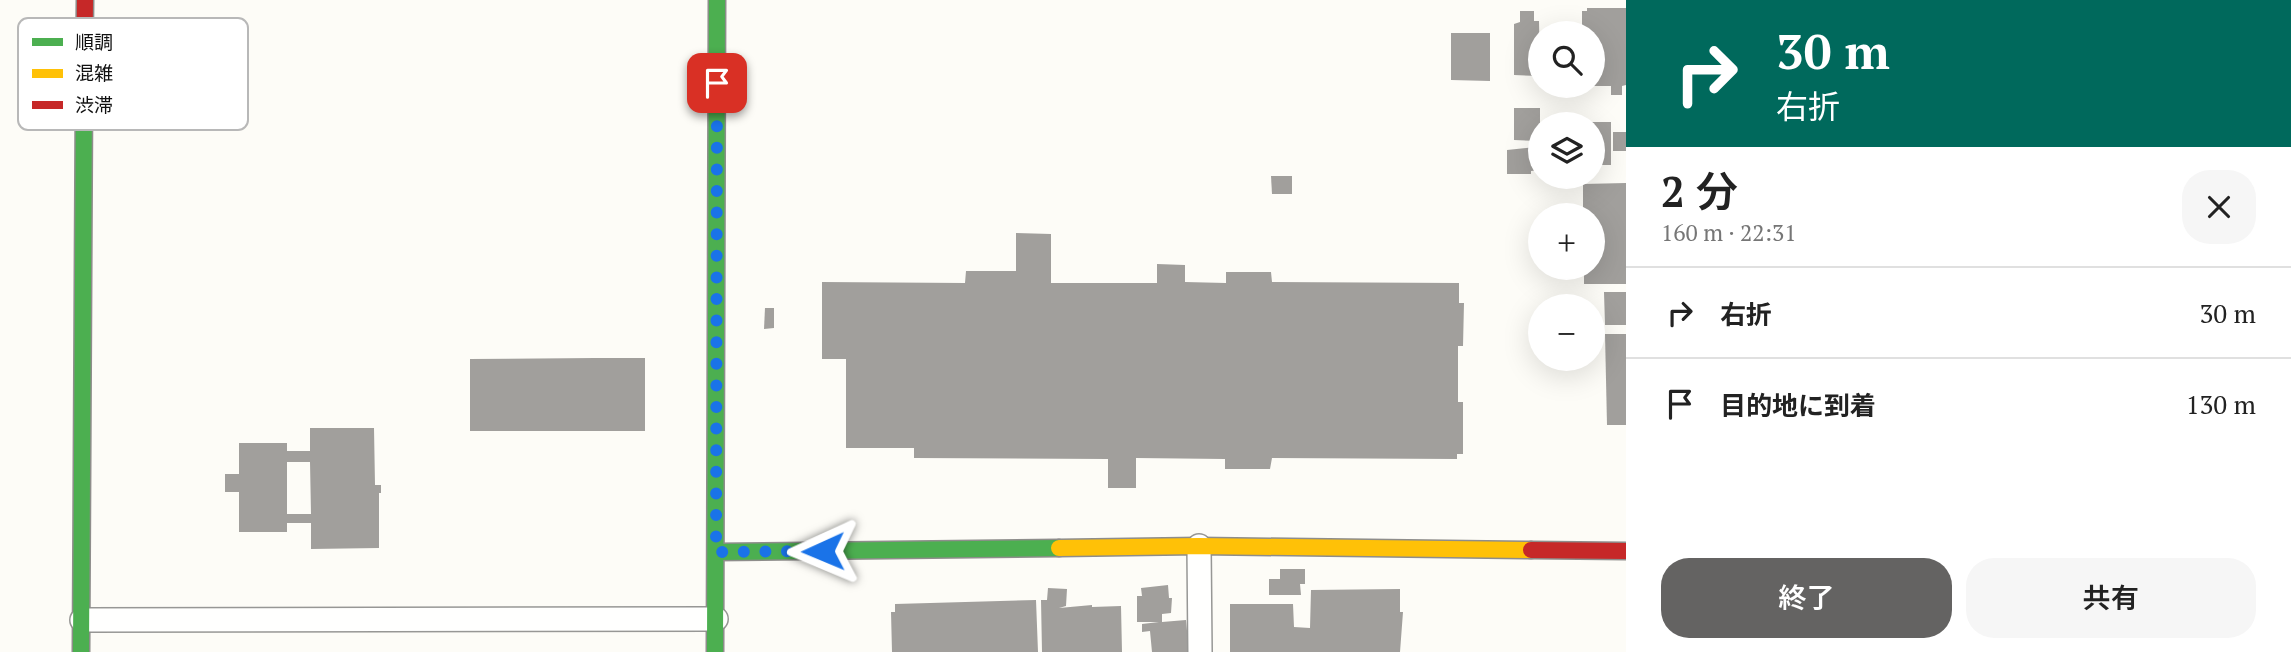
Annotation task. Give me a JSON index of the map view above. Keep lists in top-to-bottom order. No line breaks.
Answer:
{"legend":["順調","混雑","渋滞"],"page":{"turn":["30 m","右折"],"map_buttons":["+","−"],"heading":["2 分","160 m · 22:31"],"list":[{"name":"右折","value":"30 m"},{"name":"目的地に到着","value":"130 m"}],"buttons":["終了","共有"]}}
